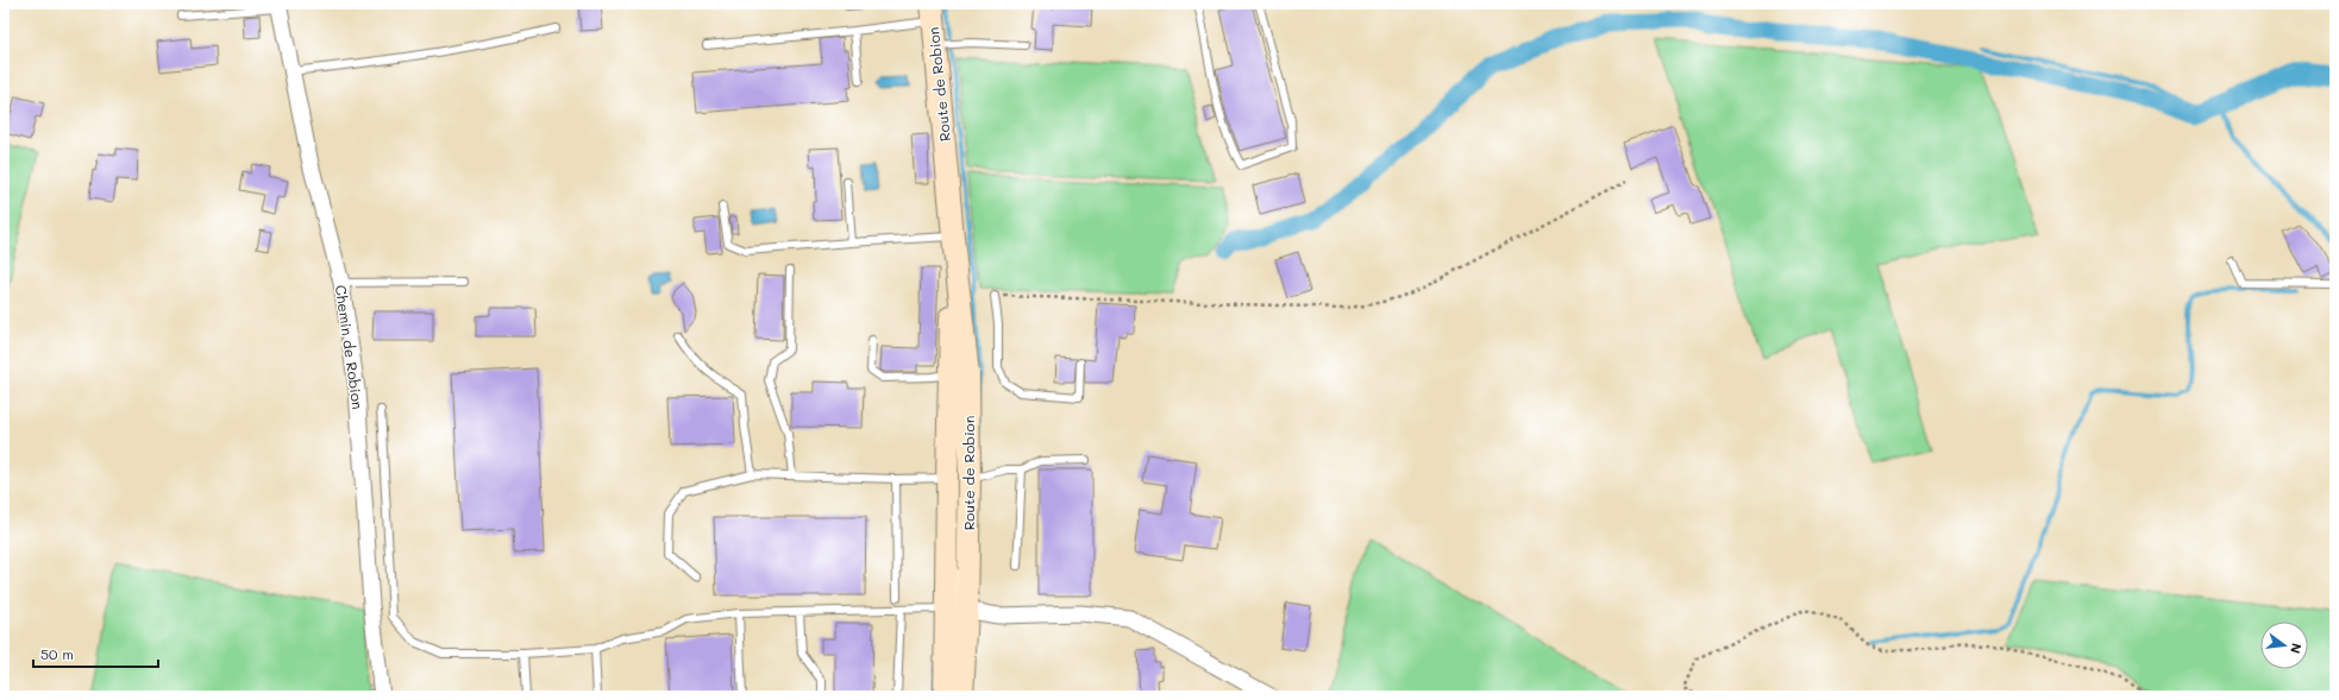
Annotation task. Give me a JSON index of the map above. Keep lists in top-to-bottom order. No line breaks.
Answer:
{"streets":{"main road":["Route de Robion"],"street":["Chemin de Robion"]},"scale_bar":"50 m","north":"right"}
